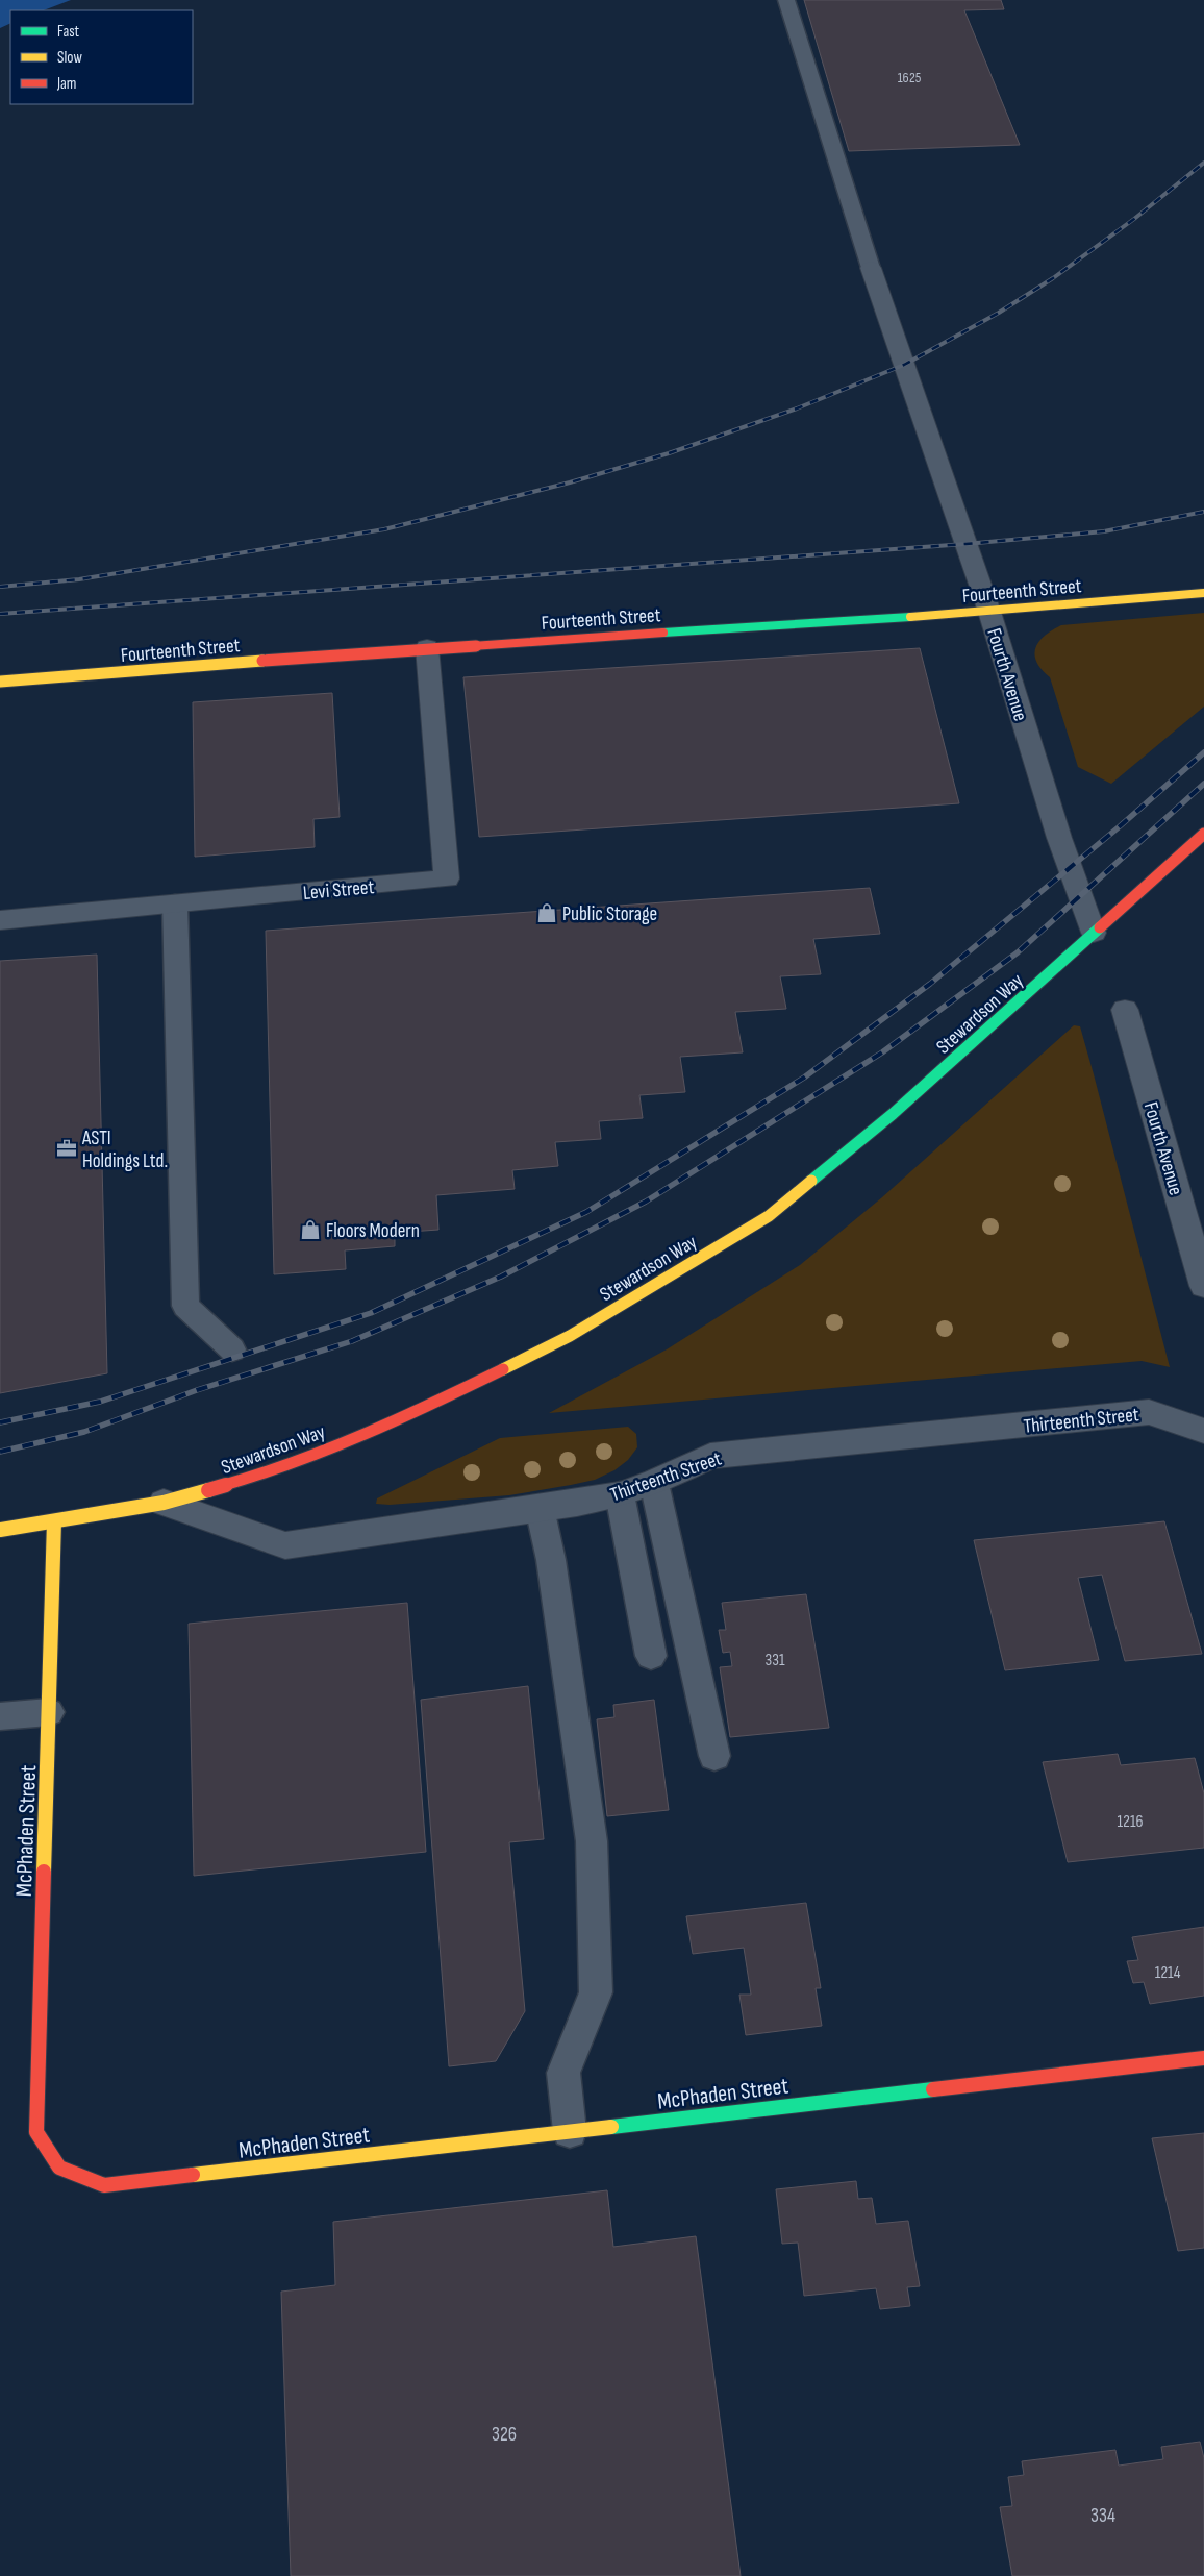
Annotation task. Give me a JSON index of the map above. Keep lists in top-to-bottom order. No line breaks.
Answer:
{"streets":{"street":["Fourteenth Street","Fourth Avenue","Levi Street","Stewardson Way","Thirteenth Street","McPhaden Street"]},"crossings":[["Fourteenth Street","Fourth Avenue"],["Fourteenth Street","Levi Street"],["Fourth Avenue","Stewardson Way"],["Stewardson Way","Thirteenth Street"],["Stewardson Way","McPhaden Street"]],"places":{"shop":["Public Storage","Floors Modern"],"office":["ASTI Holdings Ltd."]},"house_numbers":["1625","331","1216","1214","326","334"],"legend":["Fast","Slow","Jam"]}
